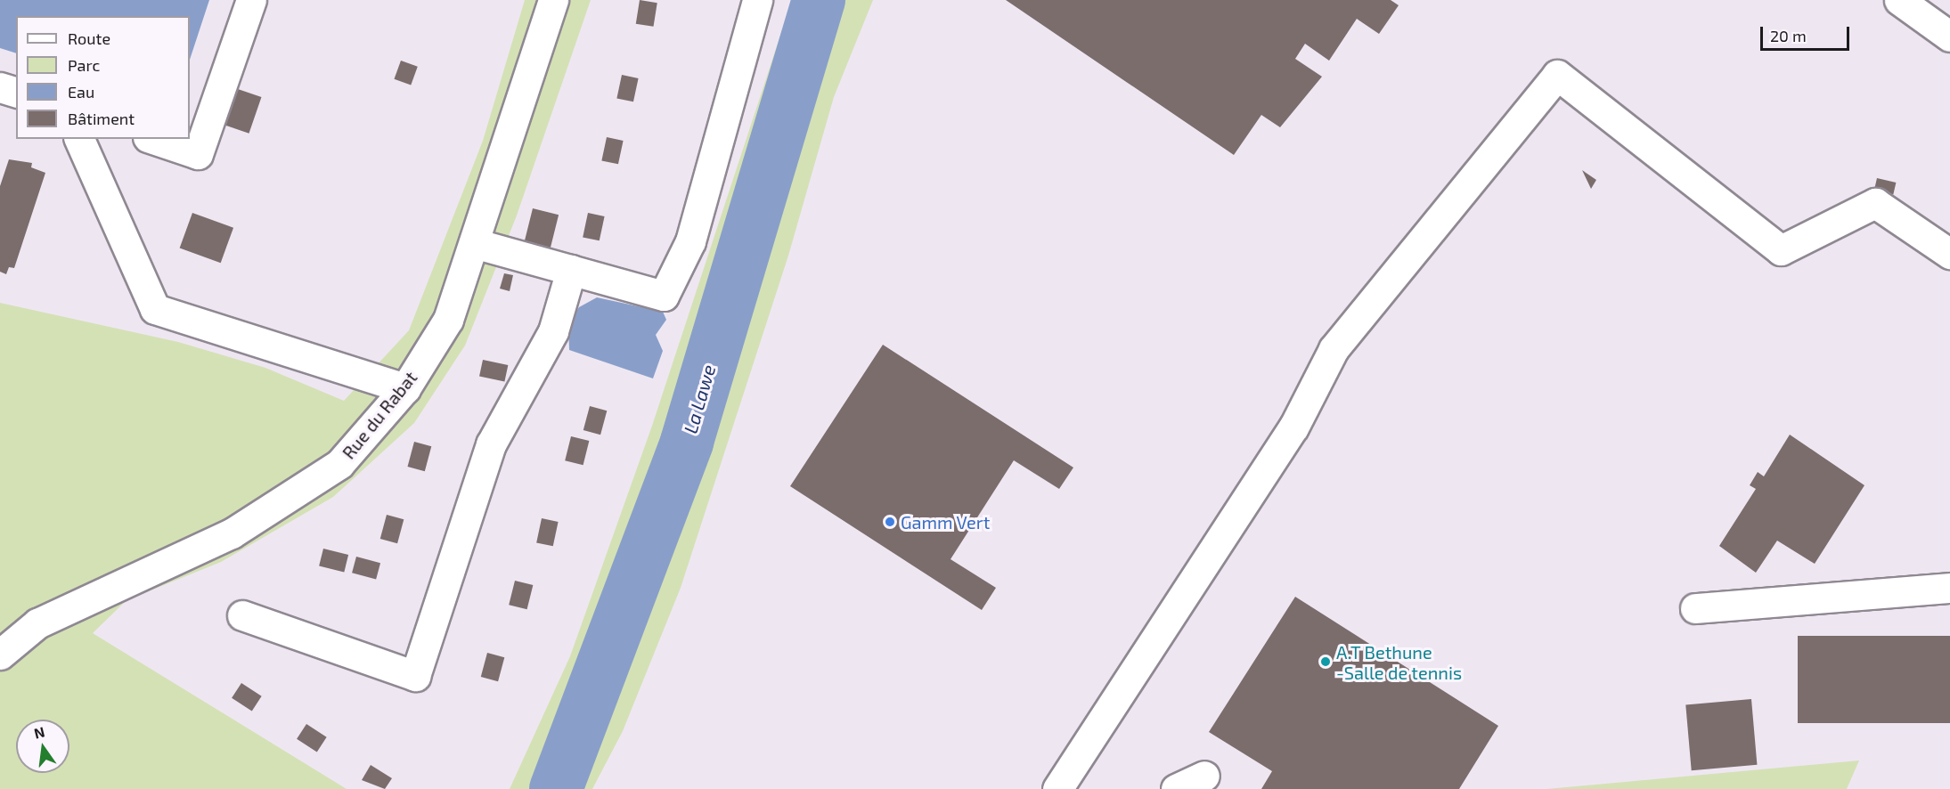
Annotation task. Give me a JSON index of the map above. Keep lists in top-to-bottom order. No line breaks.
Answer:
{"streets":{"street":["Rue du Rabat"]},"water":["La Lawe"],"places":["Gamm Vert","A.T Bethune -Salle de tennis"],"legend":["Route","Parc","Eau","Bâtiment"],"scale_bar":"20 m","north":"top"}
